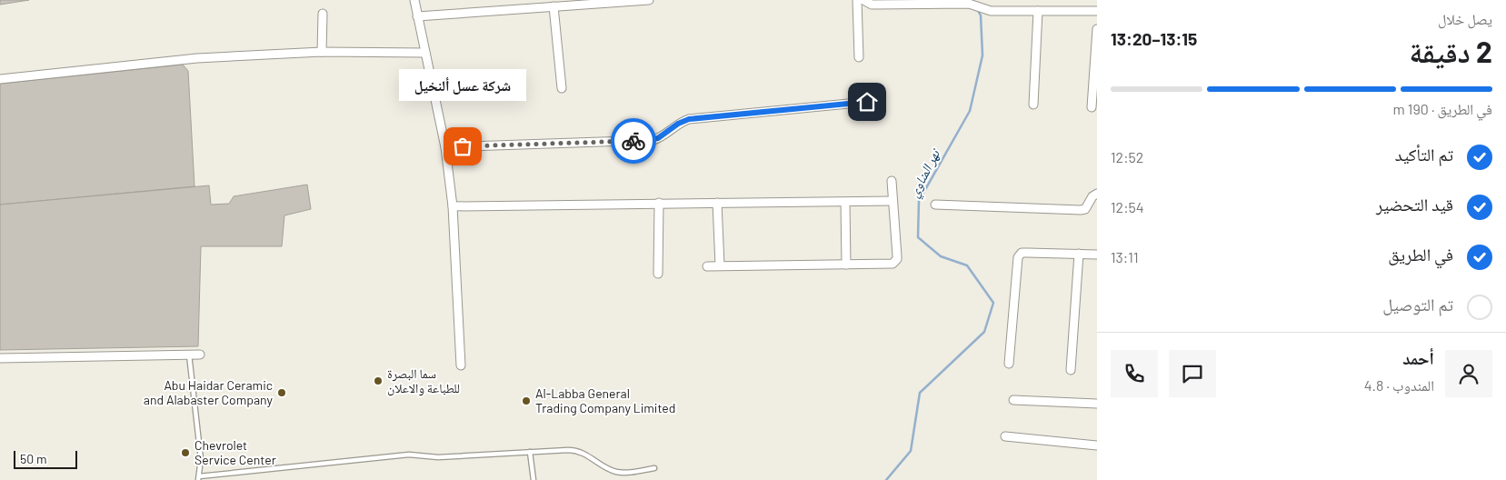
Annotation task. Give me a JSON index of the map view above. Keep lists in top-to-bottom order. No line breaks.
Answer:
{"water":["نهر المناوي"],"places":["شركة عسل ألنخيل","سما البصرة للطباعة والاعلان","Abu Haidar Ceramic and Alabaster Company","Al-Labba General Trading Company Limited","Chevrolet Service Center"],"scale_bar":"50 m","page":{"heading":["2 دقيقة","يصل خلال","13:15–13:20"],"panel":["أحمد","المندوب · 4.8"],"bubble":"شركة عسل ألنخيل","bar":"في الطريق · 190 m","list":[["تم التأكيد","12:52"],["قيد التحضير","12:54"],["في الطريق","13:11"],"تم التوصيل"],"scale":"50 m"}}
